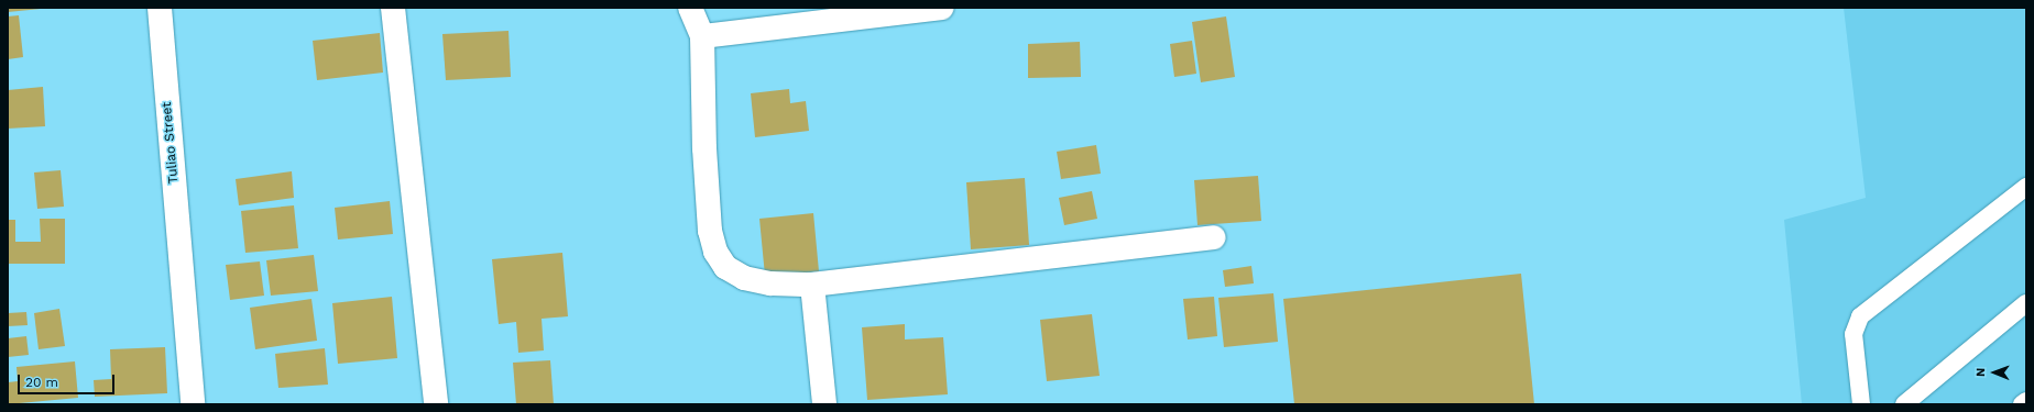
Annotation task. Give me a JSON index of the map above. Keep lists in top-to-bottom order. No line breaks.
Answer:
{"streets":{"street":["Tuliao Street"]},"scale_bar":"20 m","north":"left"}
